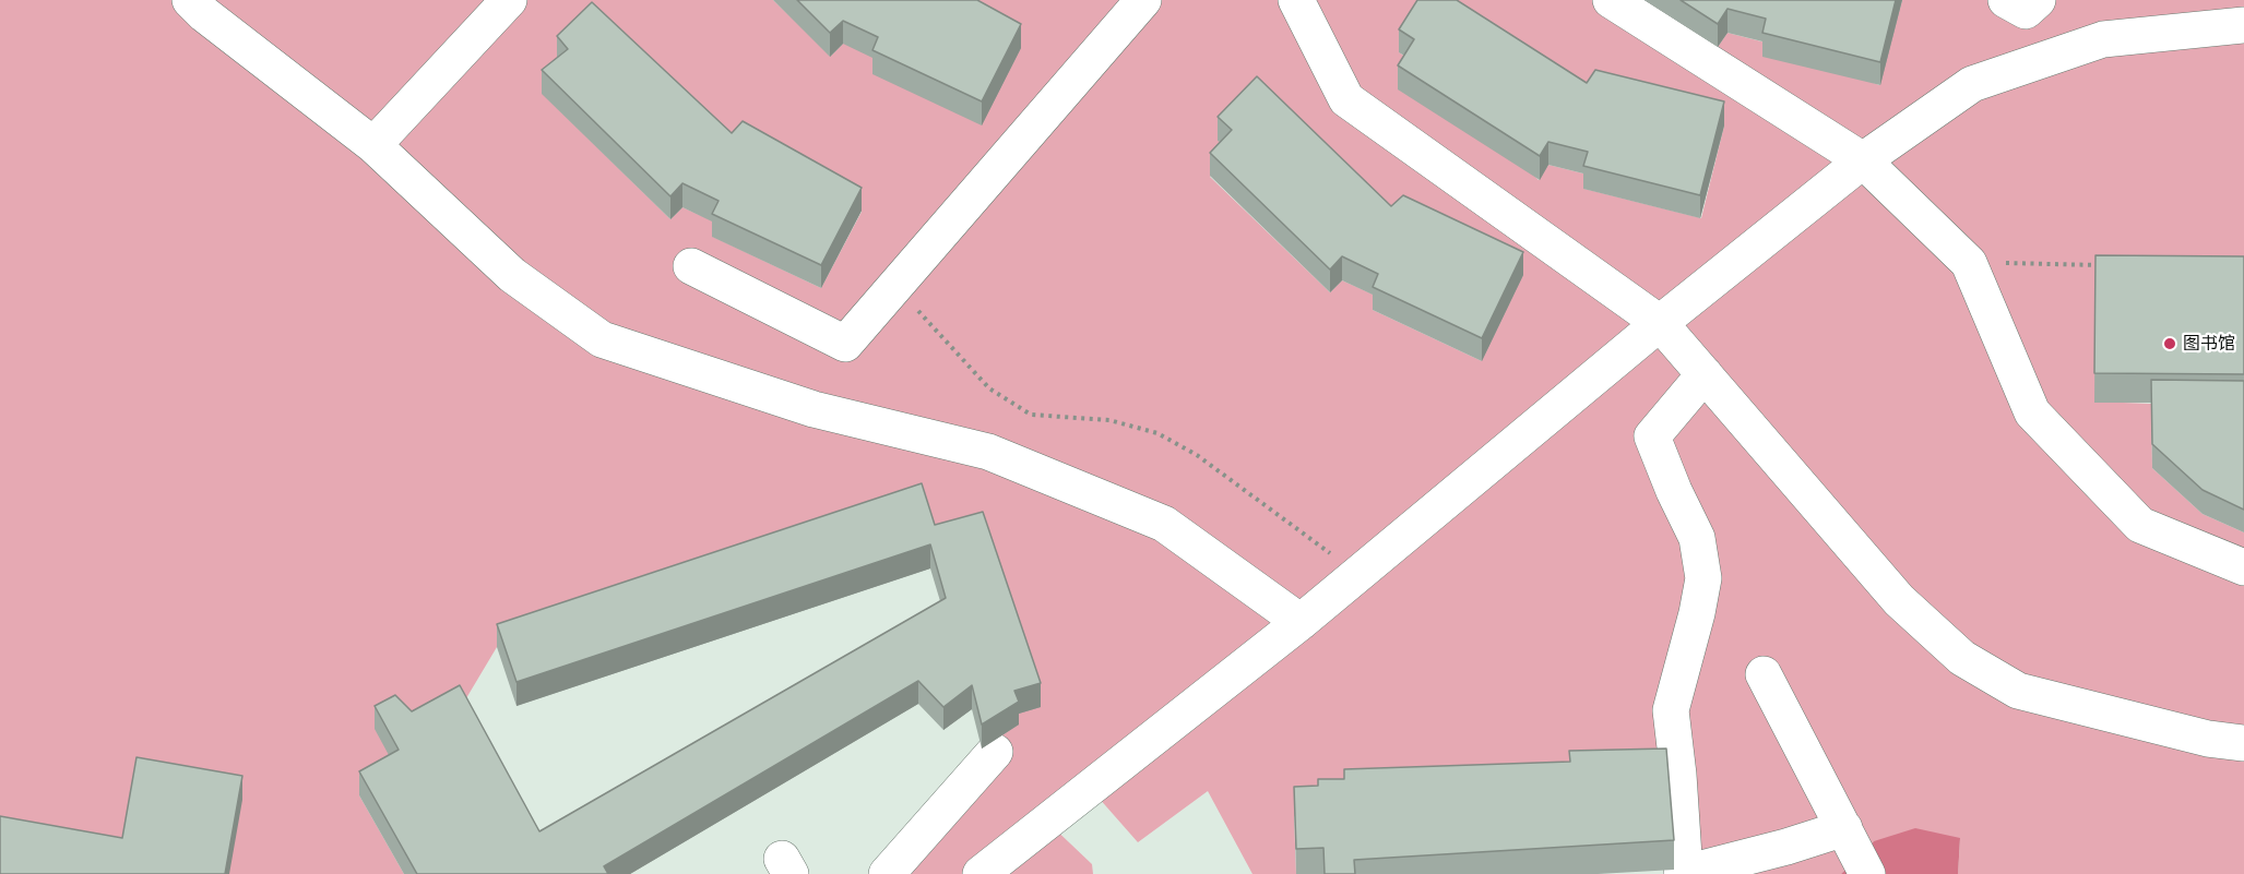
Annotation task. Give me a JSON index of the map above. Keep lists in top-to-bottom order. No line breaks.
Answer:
{"places":["图书馆"]}
